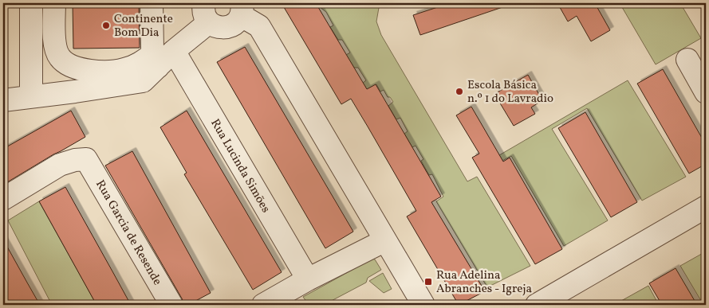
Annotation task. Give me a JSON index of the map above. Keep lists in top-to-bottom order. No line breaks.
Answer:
{"streets":{"street":["Rua Lucinda Simões","Rua Garcia de Resende"]},"places":{"other":["Continente Bom Dia","Escola Básica n.º 1 do Lavradio"],"transit":["Rua Adelina Abranches - Igreja"]}}
